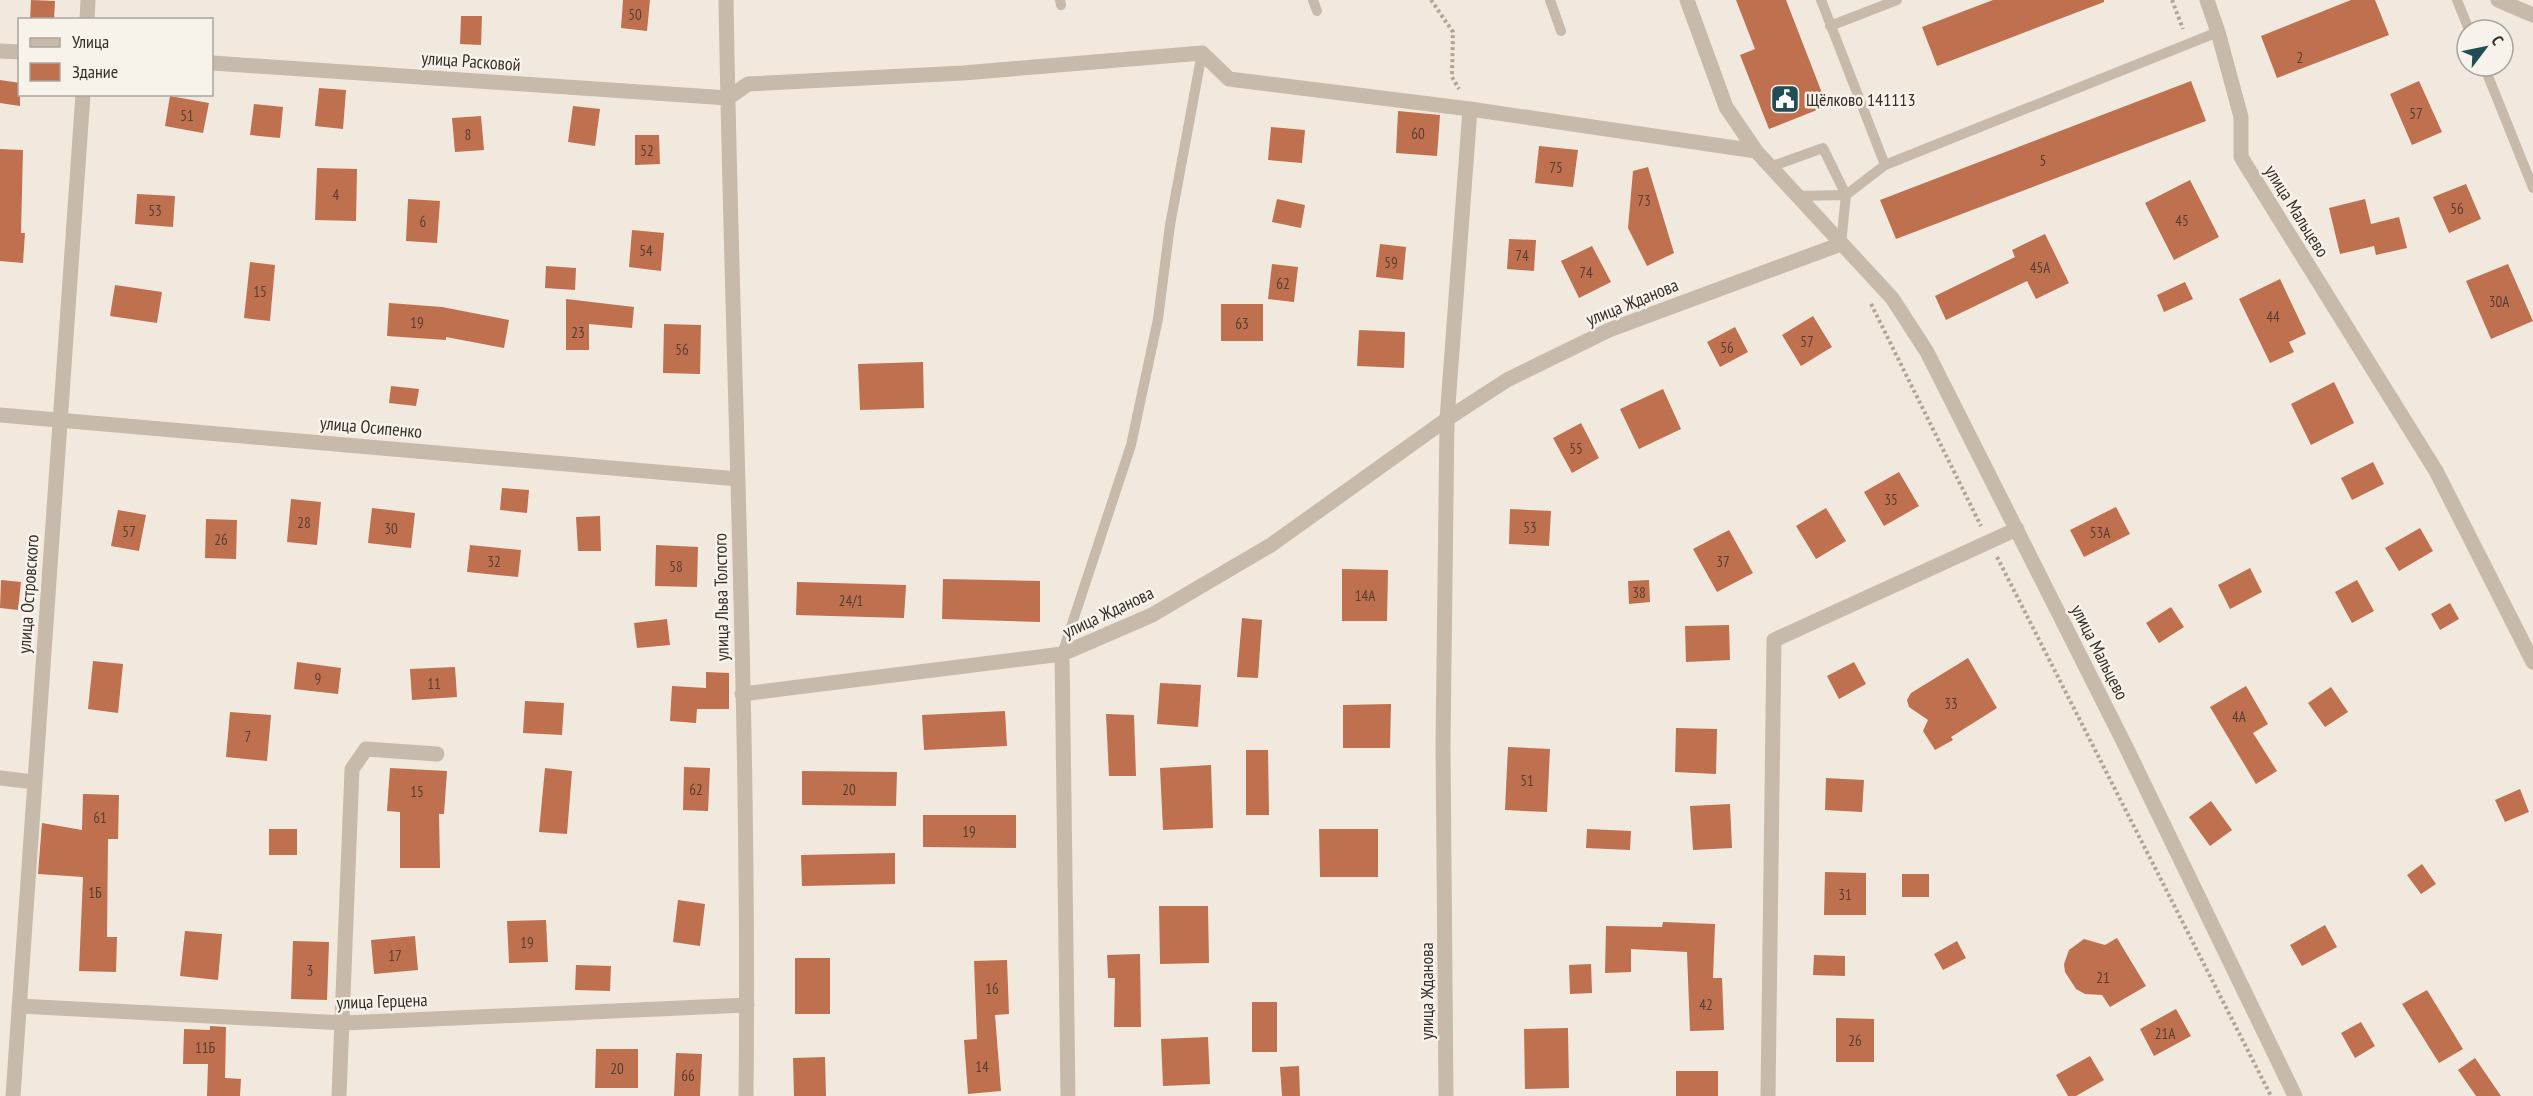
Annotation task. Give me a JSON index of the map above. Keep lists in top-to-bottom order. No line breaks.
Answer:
{"streets":{"street":["улица Расковой","улица Мальцево","улица Жданова","улица Осипенко","улица Островского","улица Льва Толстого","улица Герцена"]},"crossings":[["улица Расковой","улица Льва Толстого"],["улица Мальцево","улица Жданова"],["улица Осипенко","улица Островского"],["улица Осипенко","улица Льва Толстого"],["улица Островского","улица Герцена"],["улица Льва Толстого","улица Герцена"]],"places":{"public building":["Щёлково 141113"]},"house_numbers":["50","2","57","51","60","8","52","5","75","4","73","56","53","45","6","54","74","59","45А","74","62","15","30А","44","19","63","23","57","56","56","55","35","28","53","30","57","53А","26","32","37","58","38","14А","24/1","9","11","33","4А","7","51","62","20","15","61","19","1Б","31","19","17","3","21","16","42","21А","26","11Б","14","20","66"],"legend":["Улица","Здание"],"north":"top right"}
